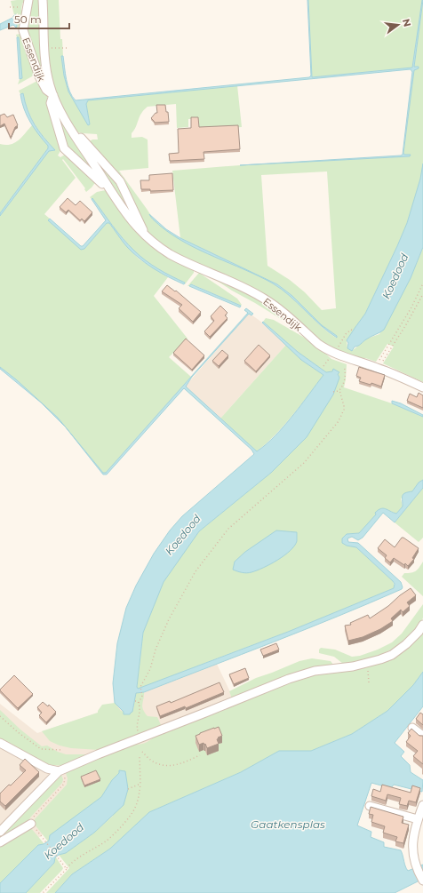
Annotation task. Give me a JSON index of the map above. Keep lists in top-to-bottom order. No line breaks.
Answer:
{"streets":{"street":["Essendijk"]},"water":["Koedood","Gaatkensplas"],"scale_bar":"50 m","north":"right"}
